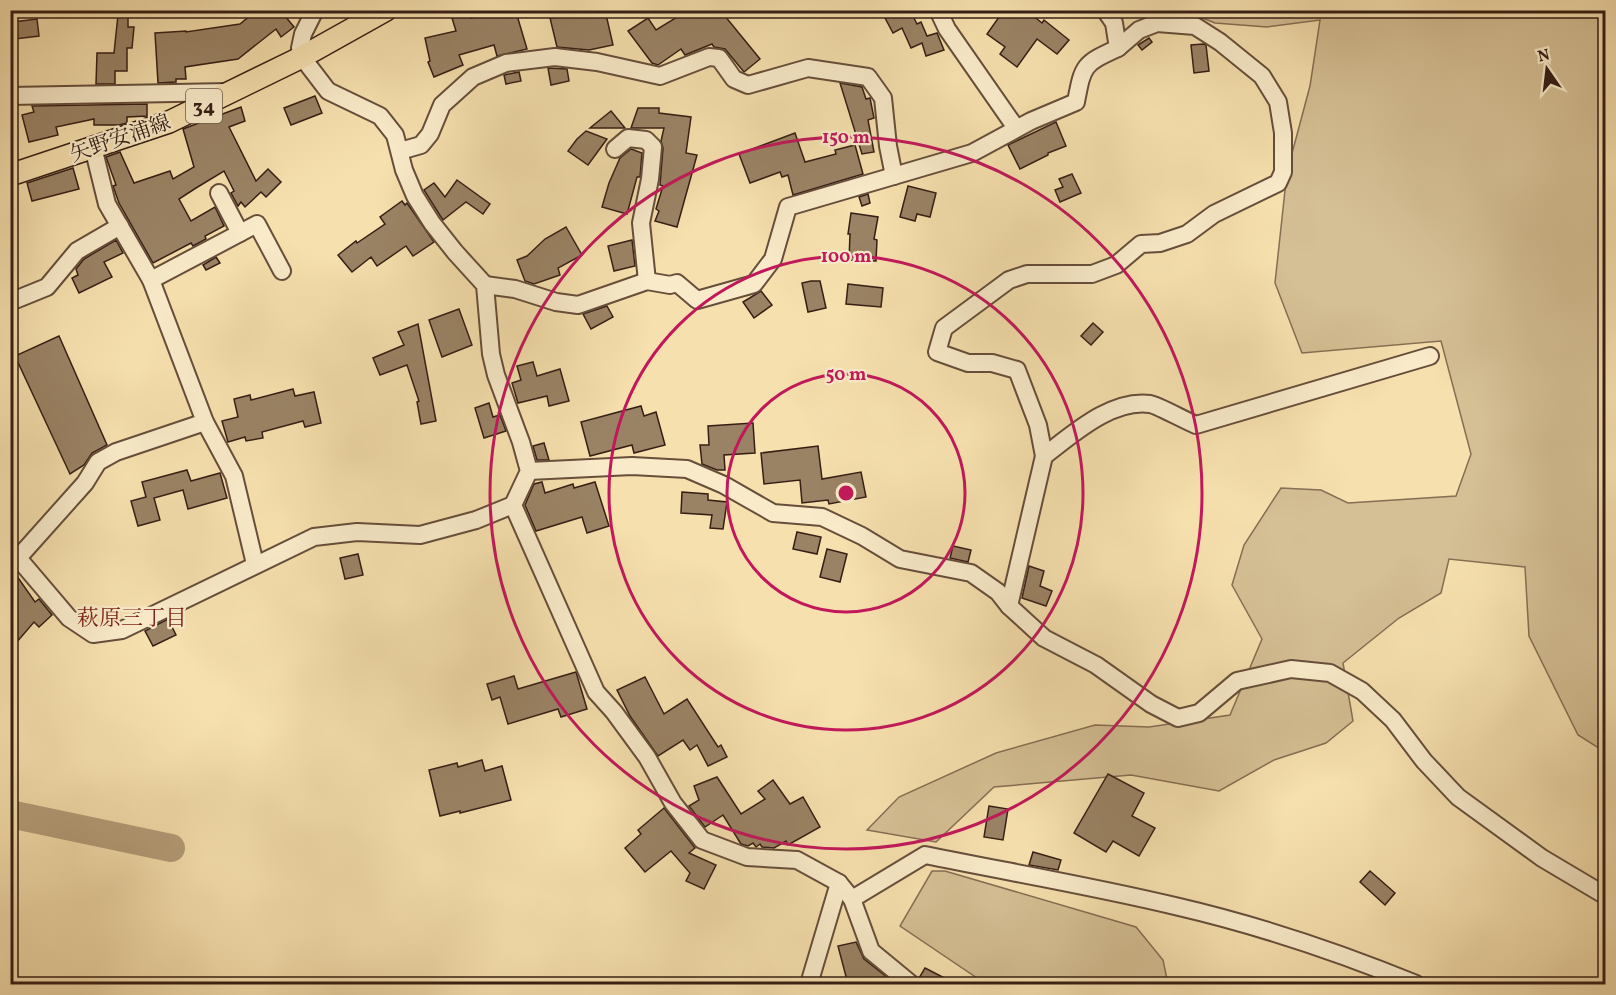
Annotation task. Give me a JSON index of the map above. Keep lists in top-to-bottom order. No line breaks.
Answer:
{"streets":{"main road":["34","矢野安浦線"]},"districts":["萩原三丁目"],"north":"top","rings":["150 m","100 m","50 m"]}
